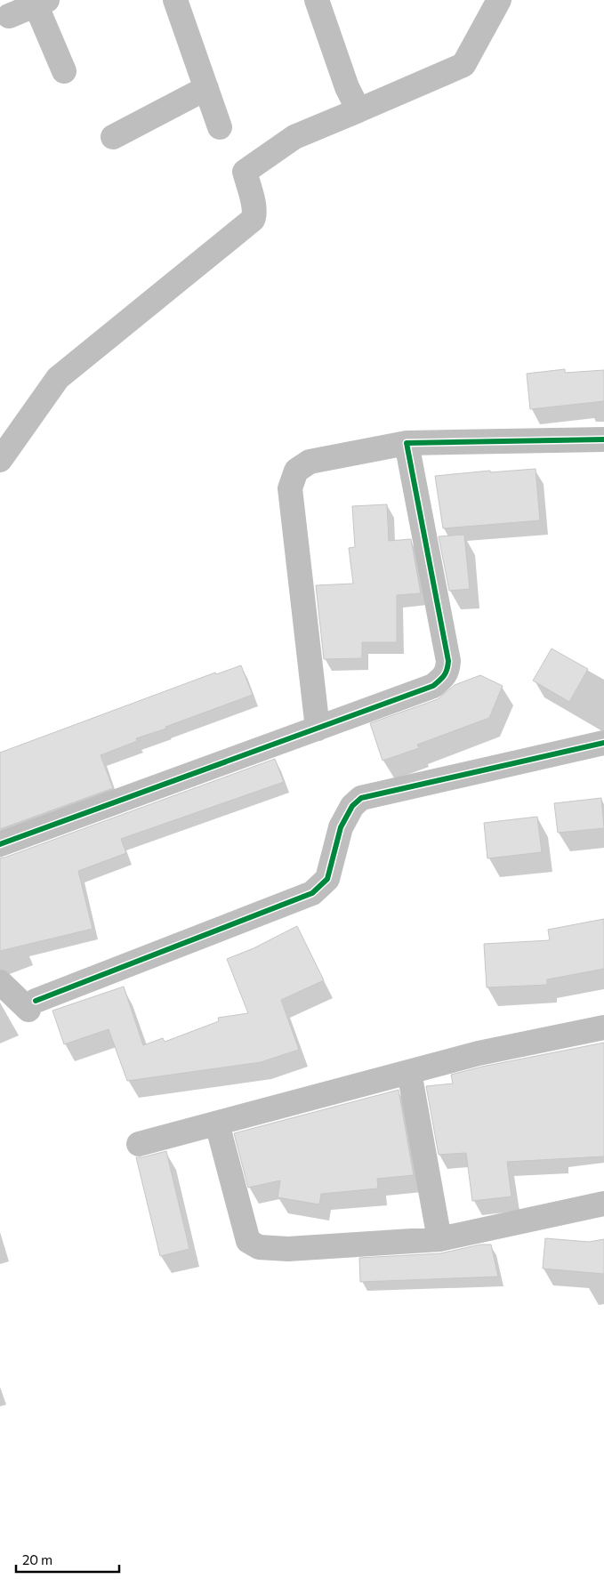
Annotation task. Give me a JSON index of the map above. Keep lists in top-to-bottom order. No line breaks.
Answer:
{"scale_bar":"20 m"}
